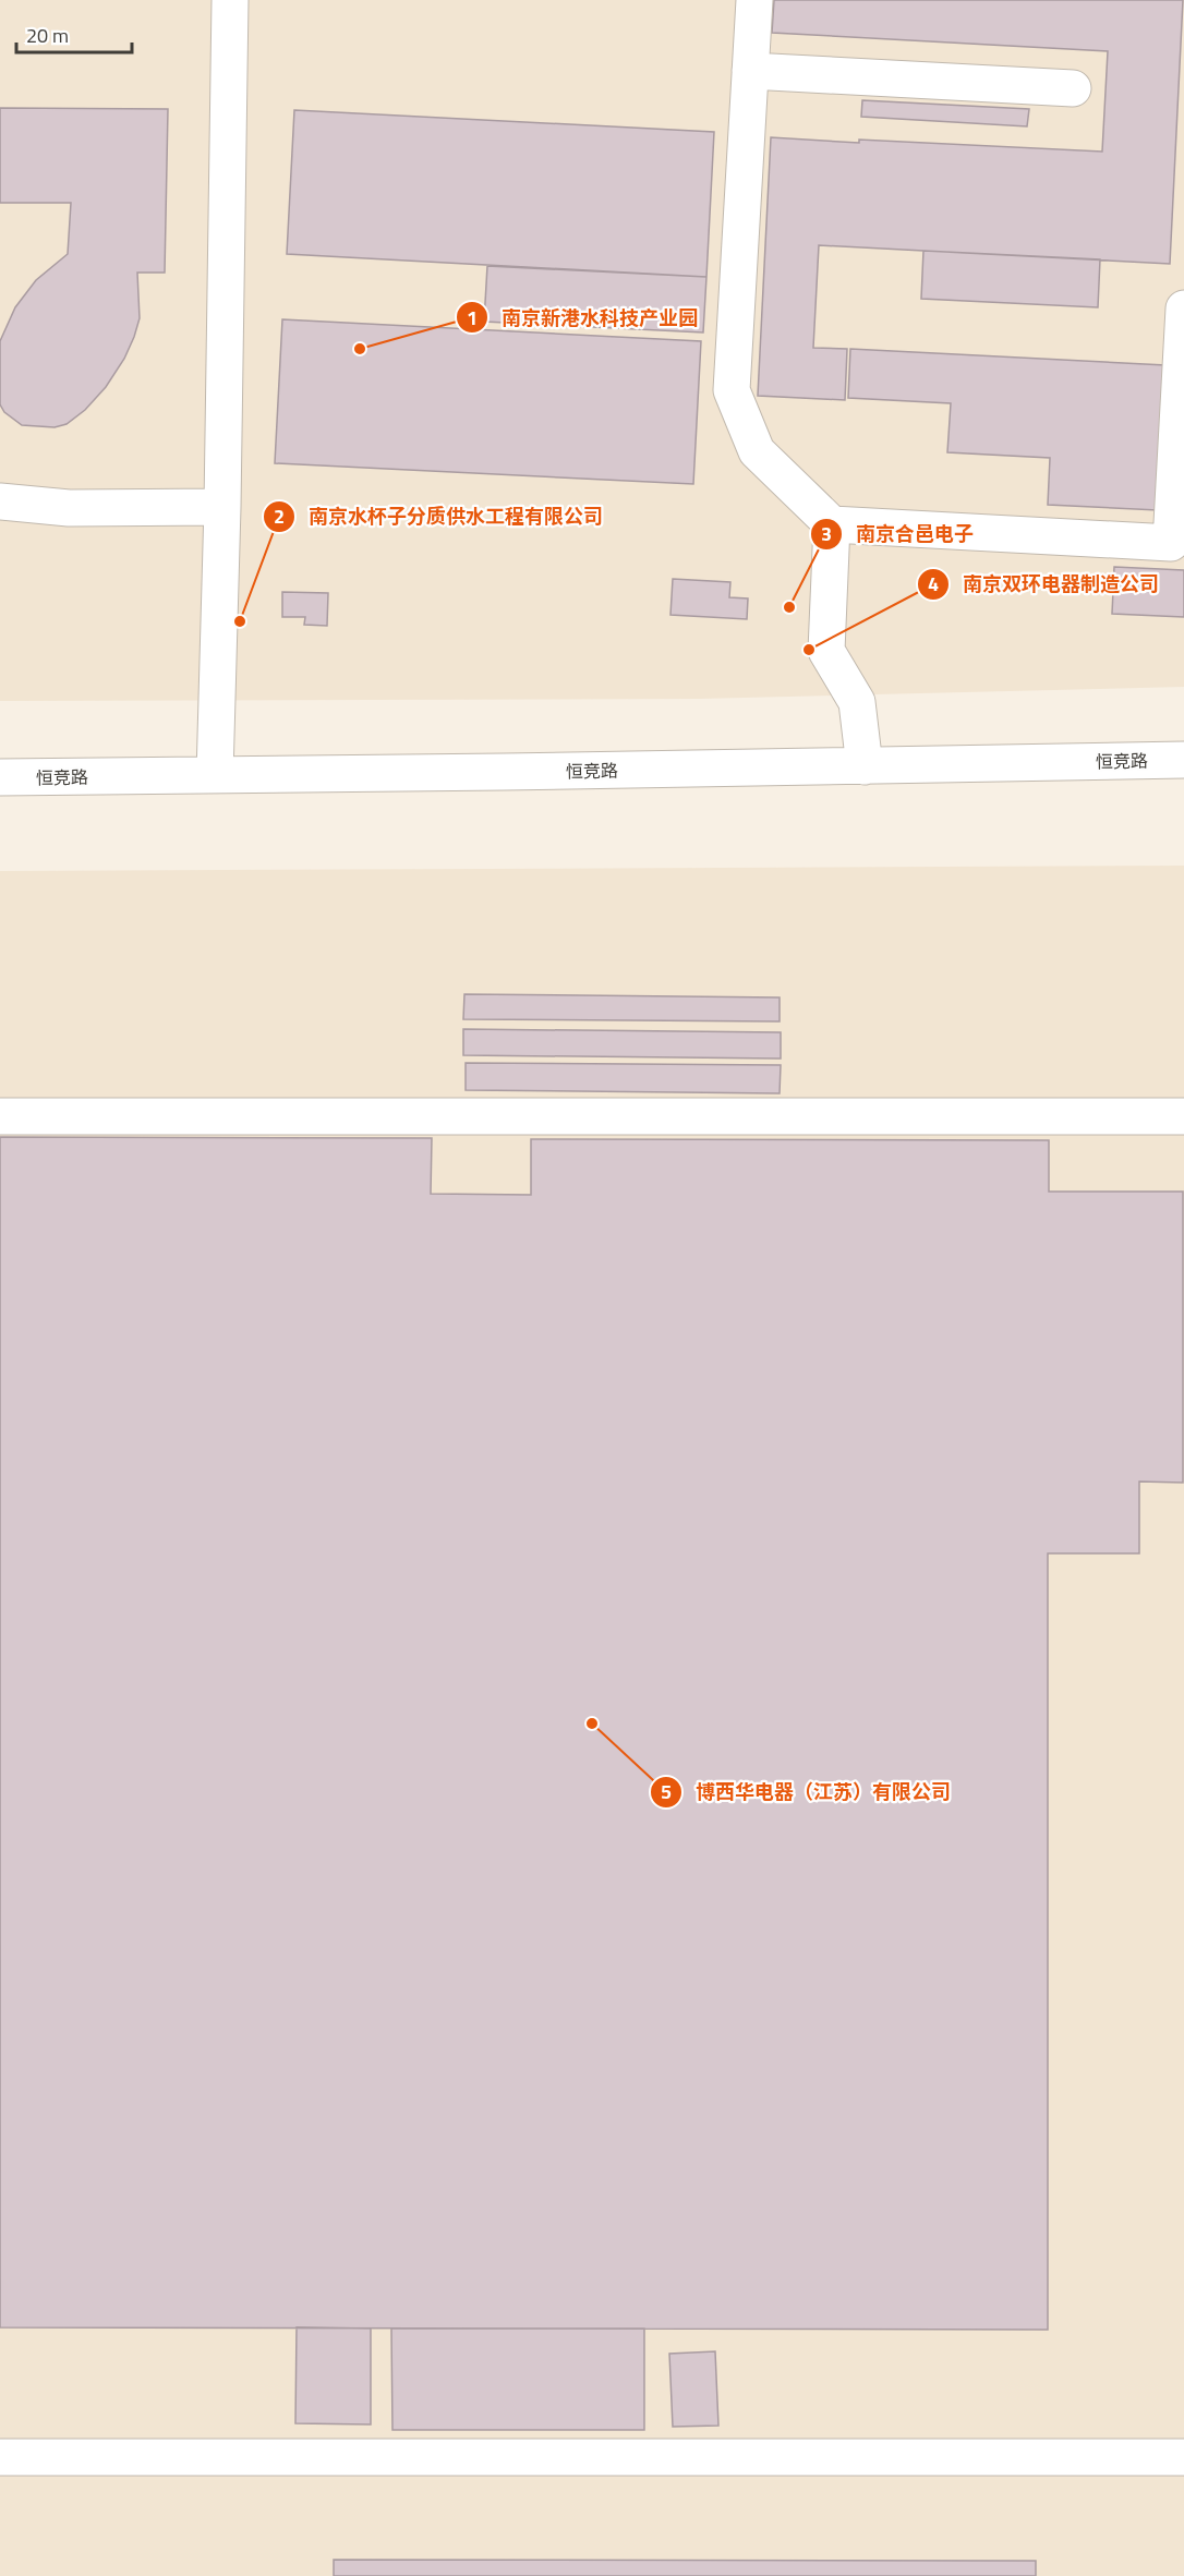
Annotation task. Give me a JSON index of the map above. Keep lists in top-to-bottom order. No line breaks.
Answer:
{"streets":{"street":["恒竞路"]},"places":["南京新港水科技产业园","南京合邑电子","南京水杯子分质供水工程有限公司","南京双环电器制造公司","博西华电器（江苏）有限公司"],"scale_bar":"20 m"}
